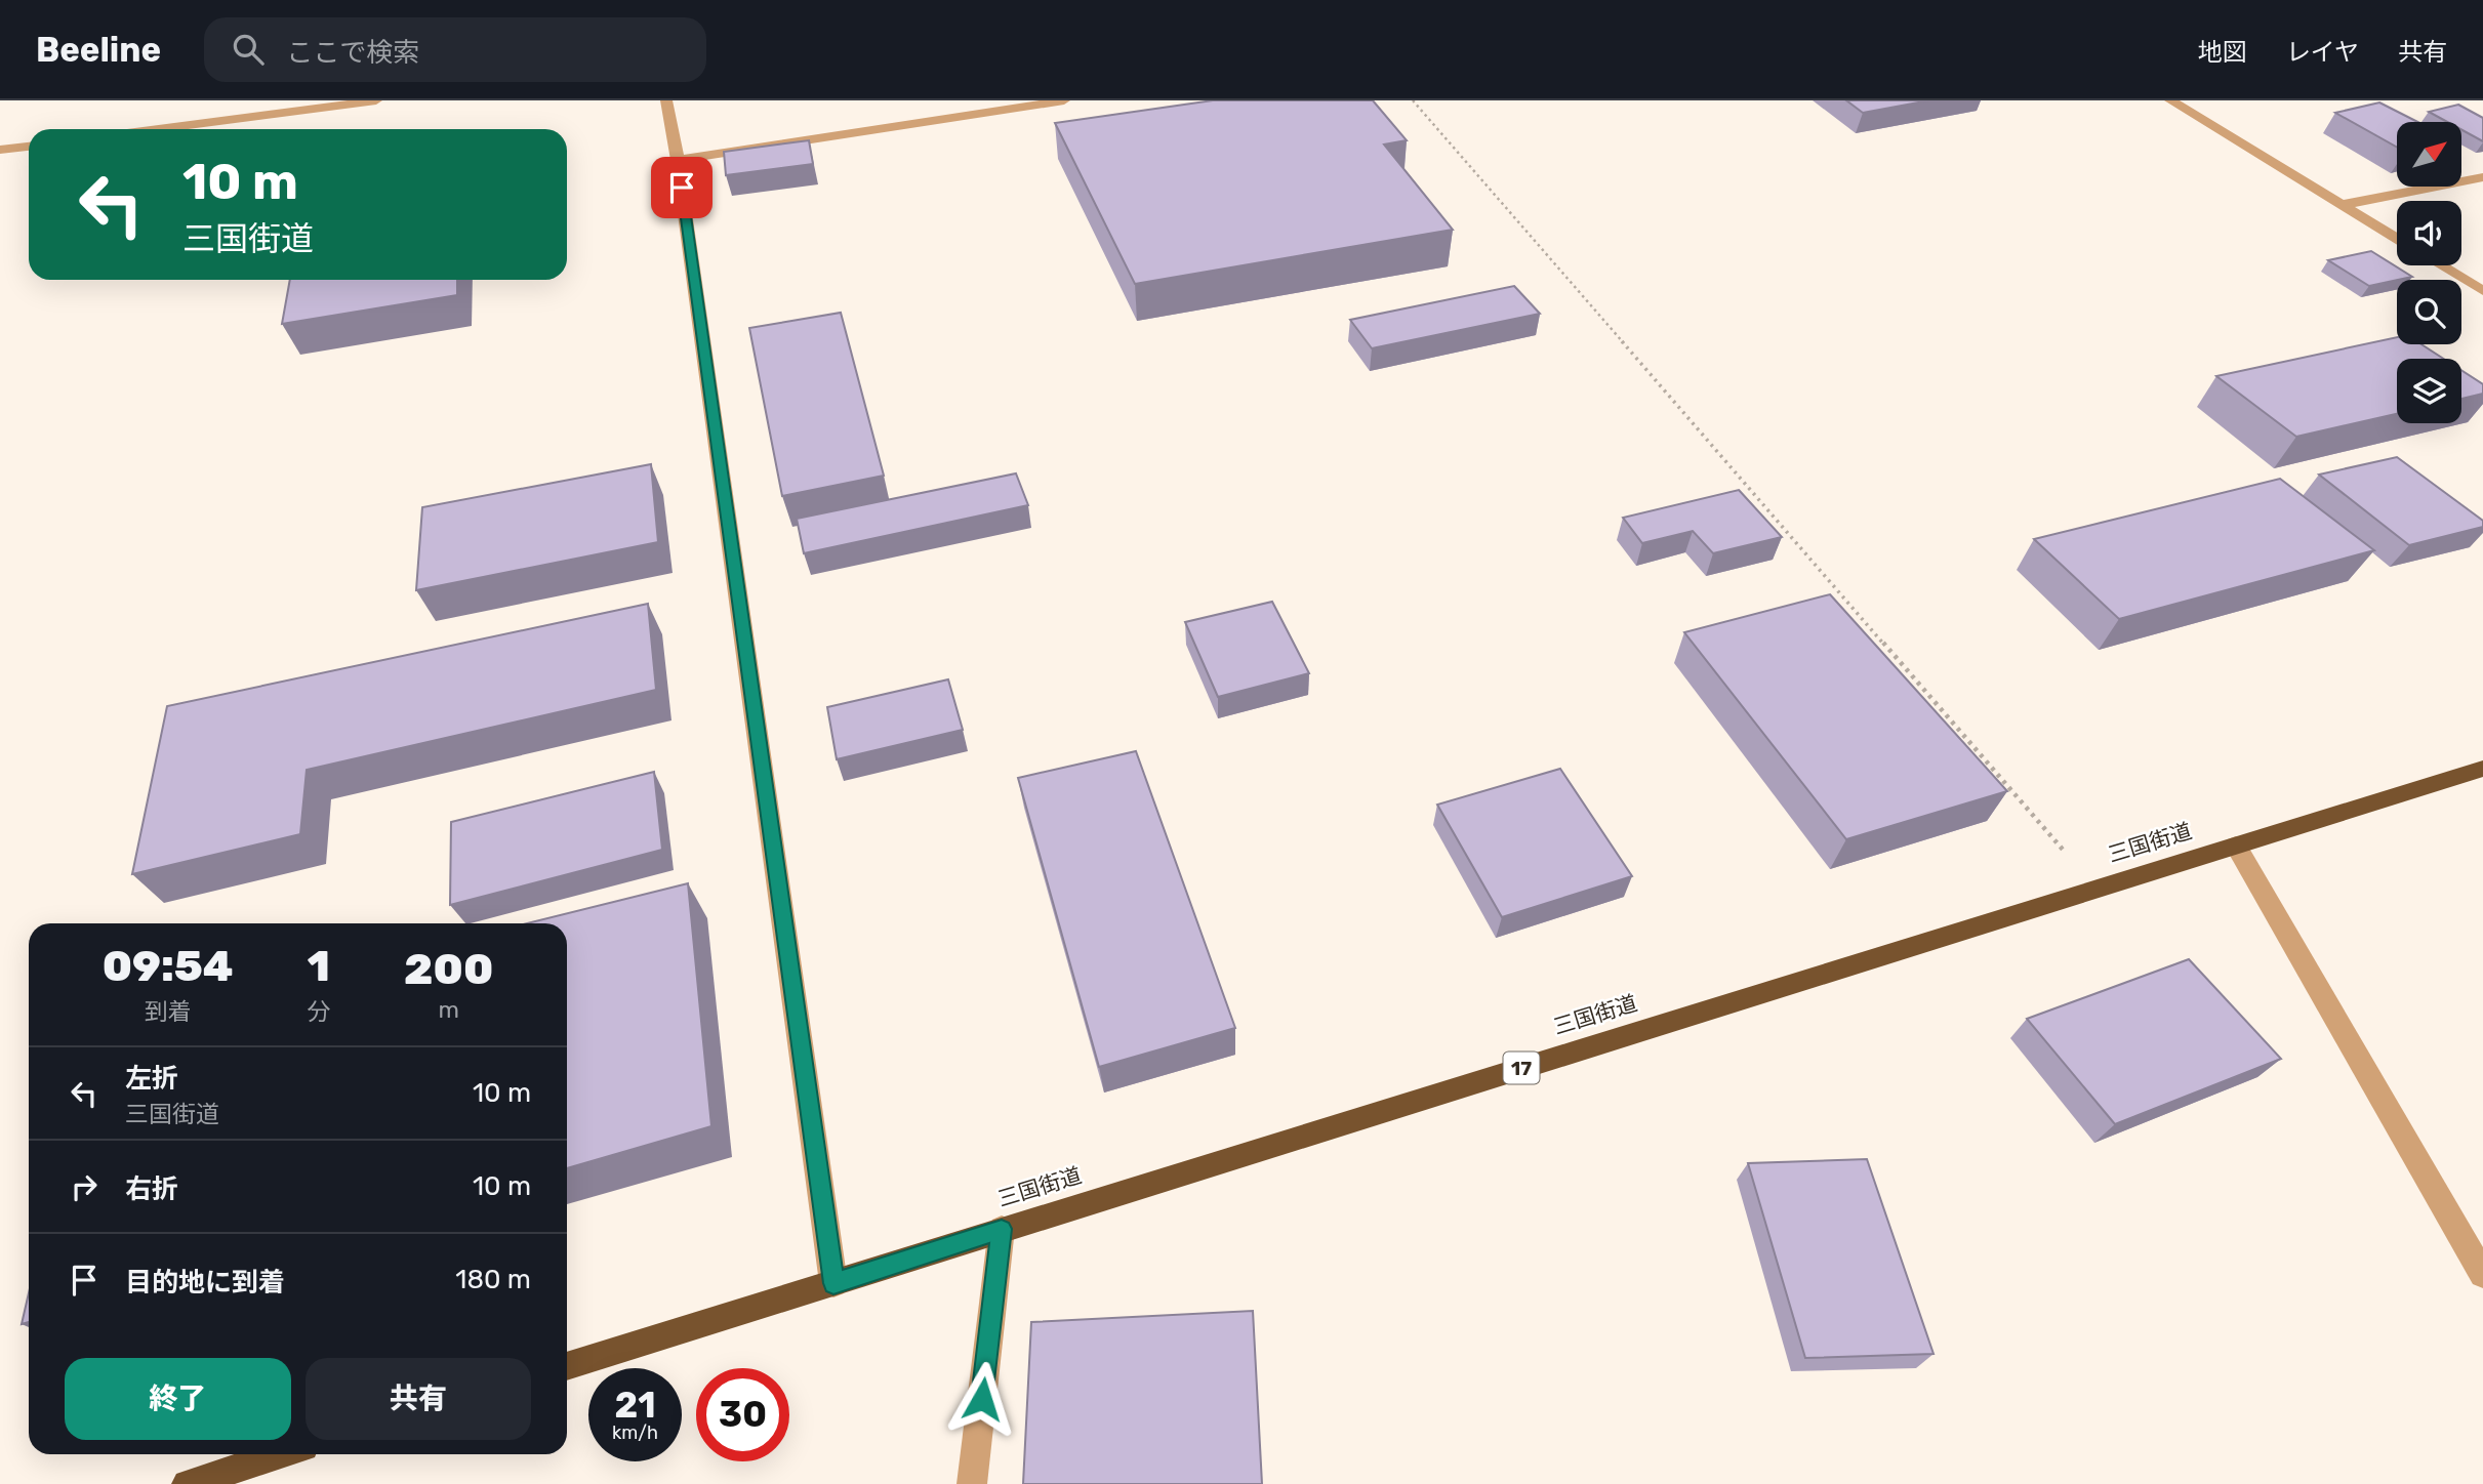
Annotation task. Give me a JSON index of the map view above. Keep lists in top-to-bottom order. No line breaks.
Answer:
{"streets":{"highway":["三国街道","17"]},"north":"top right","page":{"header":"Beeline","search":"ここで検索","nav":["地図","レイヤ","共有"],"turn":["10 m","三国街道"],"eta":["09:54","到着","1","分","200","m"],"list":[{"name":"左折","note":"三国街道","value":"10 m"},{"name":"右折","value":"10 m"},{"name":"目的地に到着","value":"180 m"}],"buttons":["終了","共有"],"speed":"21 km/h","limit":"30"}}
